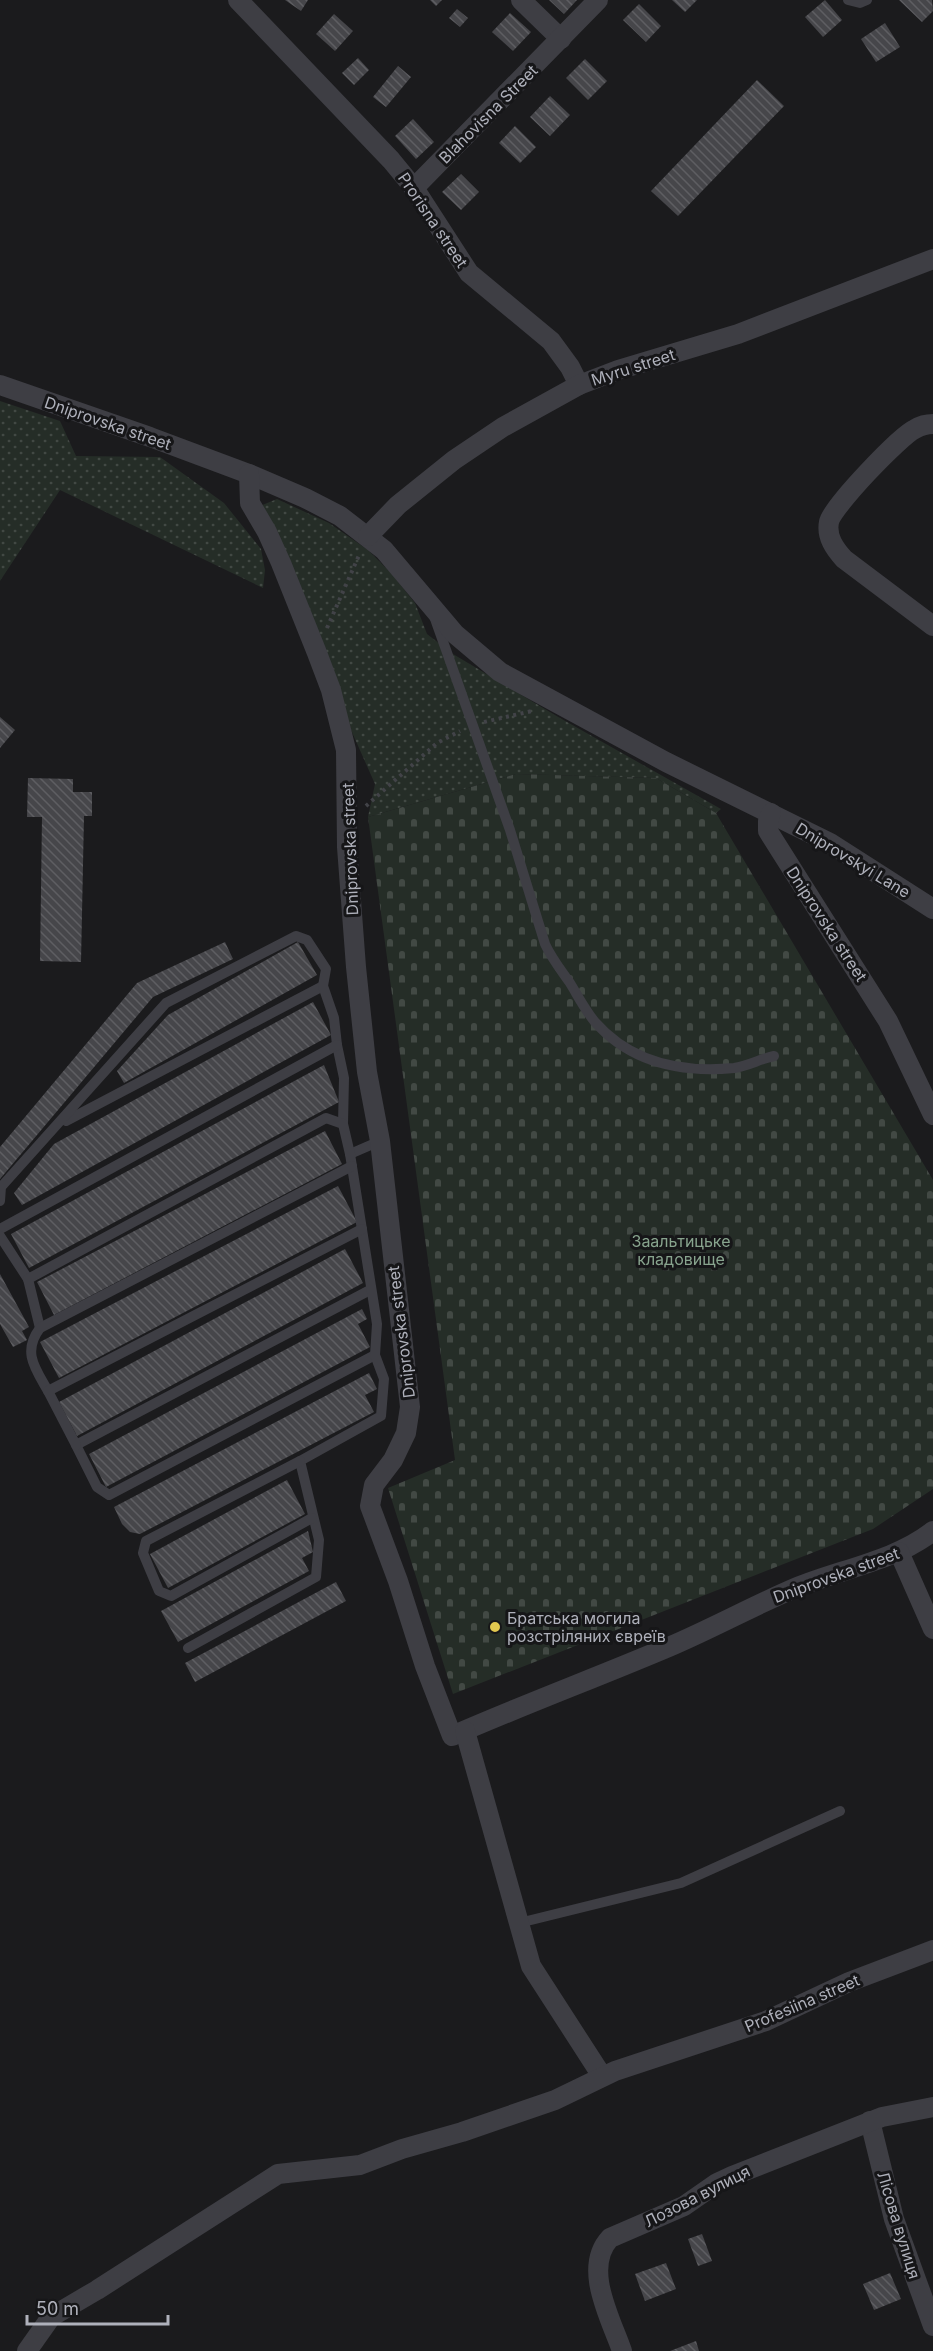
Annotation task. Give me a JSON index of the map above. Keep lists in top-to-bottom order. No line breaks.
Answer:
{"streets":{"street":["Blahovisna Street","Prorisna street","Myru street","Dniprovska street","Dniprovskyi Lane","Profesiina street","Лозова вулиця","Лісова вулиця"]},"crossings":[["Blahovisna Street","Prorisna street"],["Prorisna street","Myru street"],["Myru street","Dniprovska street"],["Dniprovska street","Dniprovskyi Lane"],["Лозова вулиця","Лісова вулиця"]],"parks":["Заальтицьке кладовище"],"places":["Братська могила розстріляних євреїв"],"scale_bar":"50 m"}
